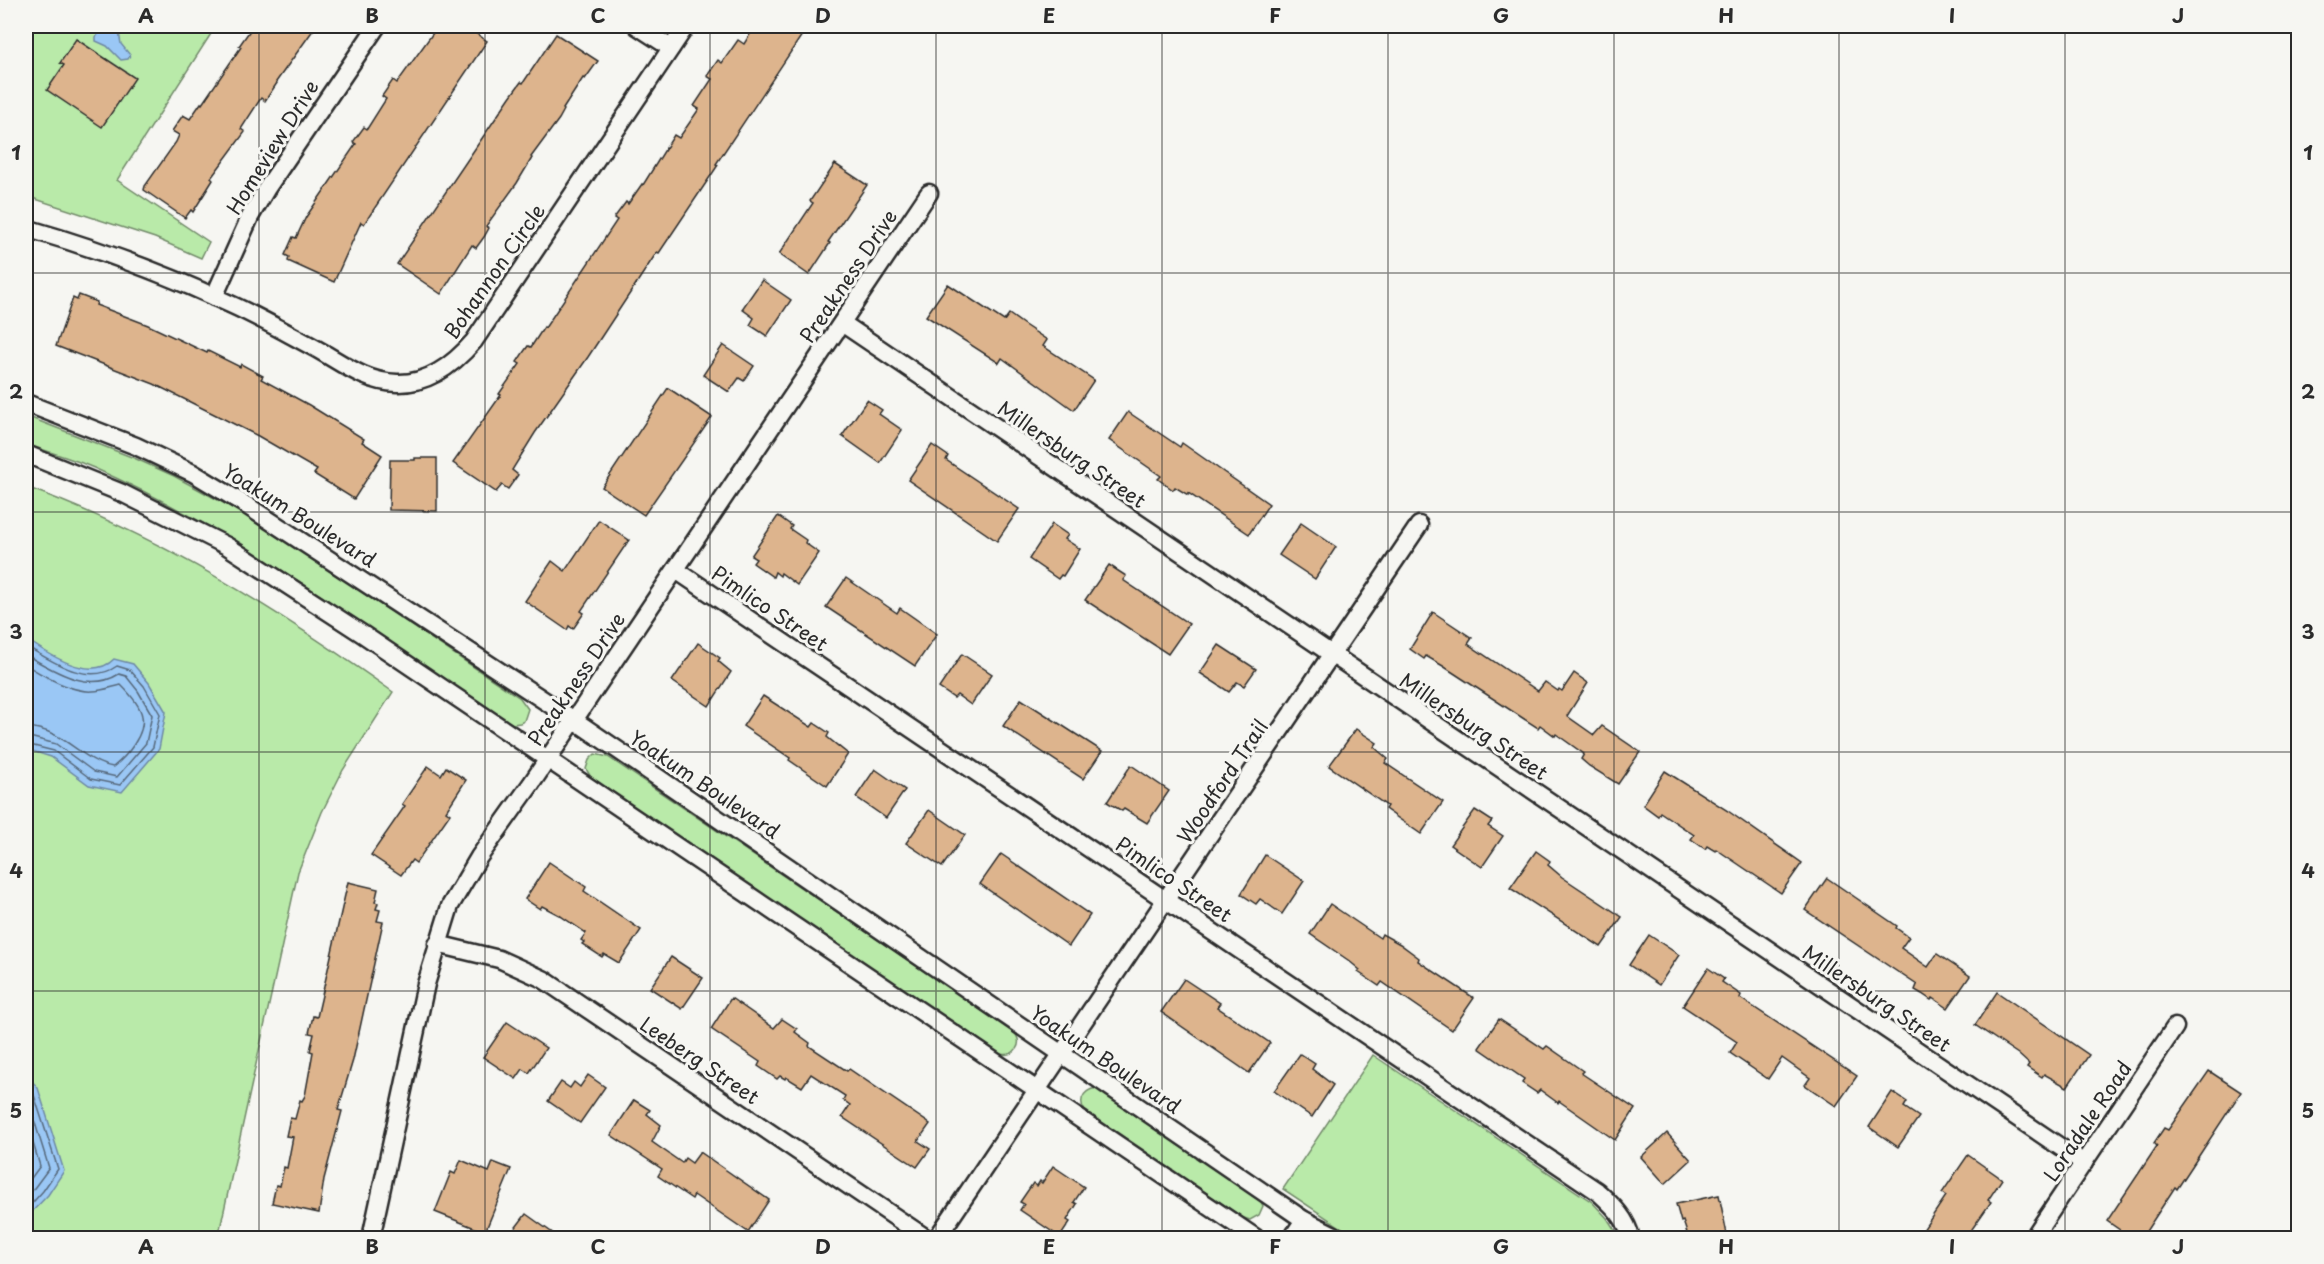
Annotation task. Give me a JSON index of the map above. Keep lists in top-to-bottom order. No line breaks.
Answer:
{"streets":{"street":["Homeview Drive","Bohannon Circle","Preakness Drive","Millersburg Street","Yoakum Boulevard","Pimlico Street","Woodford Trail","Leeberg Street","Loradale Road"]},"crossings":[["Homeview Drive","Bohannon Circle"],["Preakness Drive","Millersburg Street"],["Preakness Drive","Yoakum Boulevard"],["Preakness Drive","Pimlico Street"],["Preakness Drive","Leeberg Street"],["Millersburg Street","Woodford Trail"],["Millersburg Street","Loradale Road"],["Yoakum Boulevard","Woodford Trail"],["Pimlico Street","Woodford Trail"]],"grid":{"columns":["A","B","C","D","E","F","G","H","I","J"],"rows":["1","2","3","4","5"]}}
